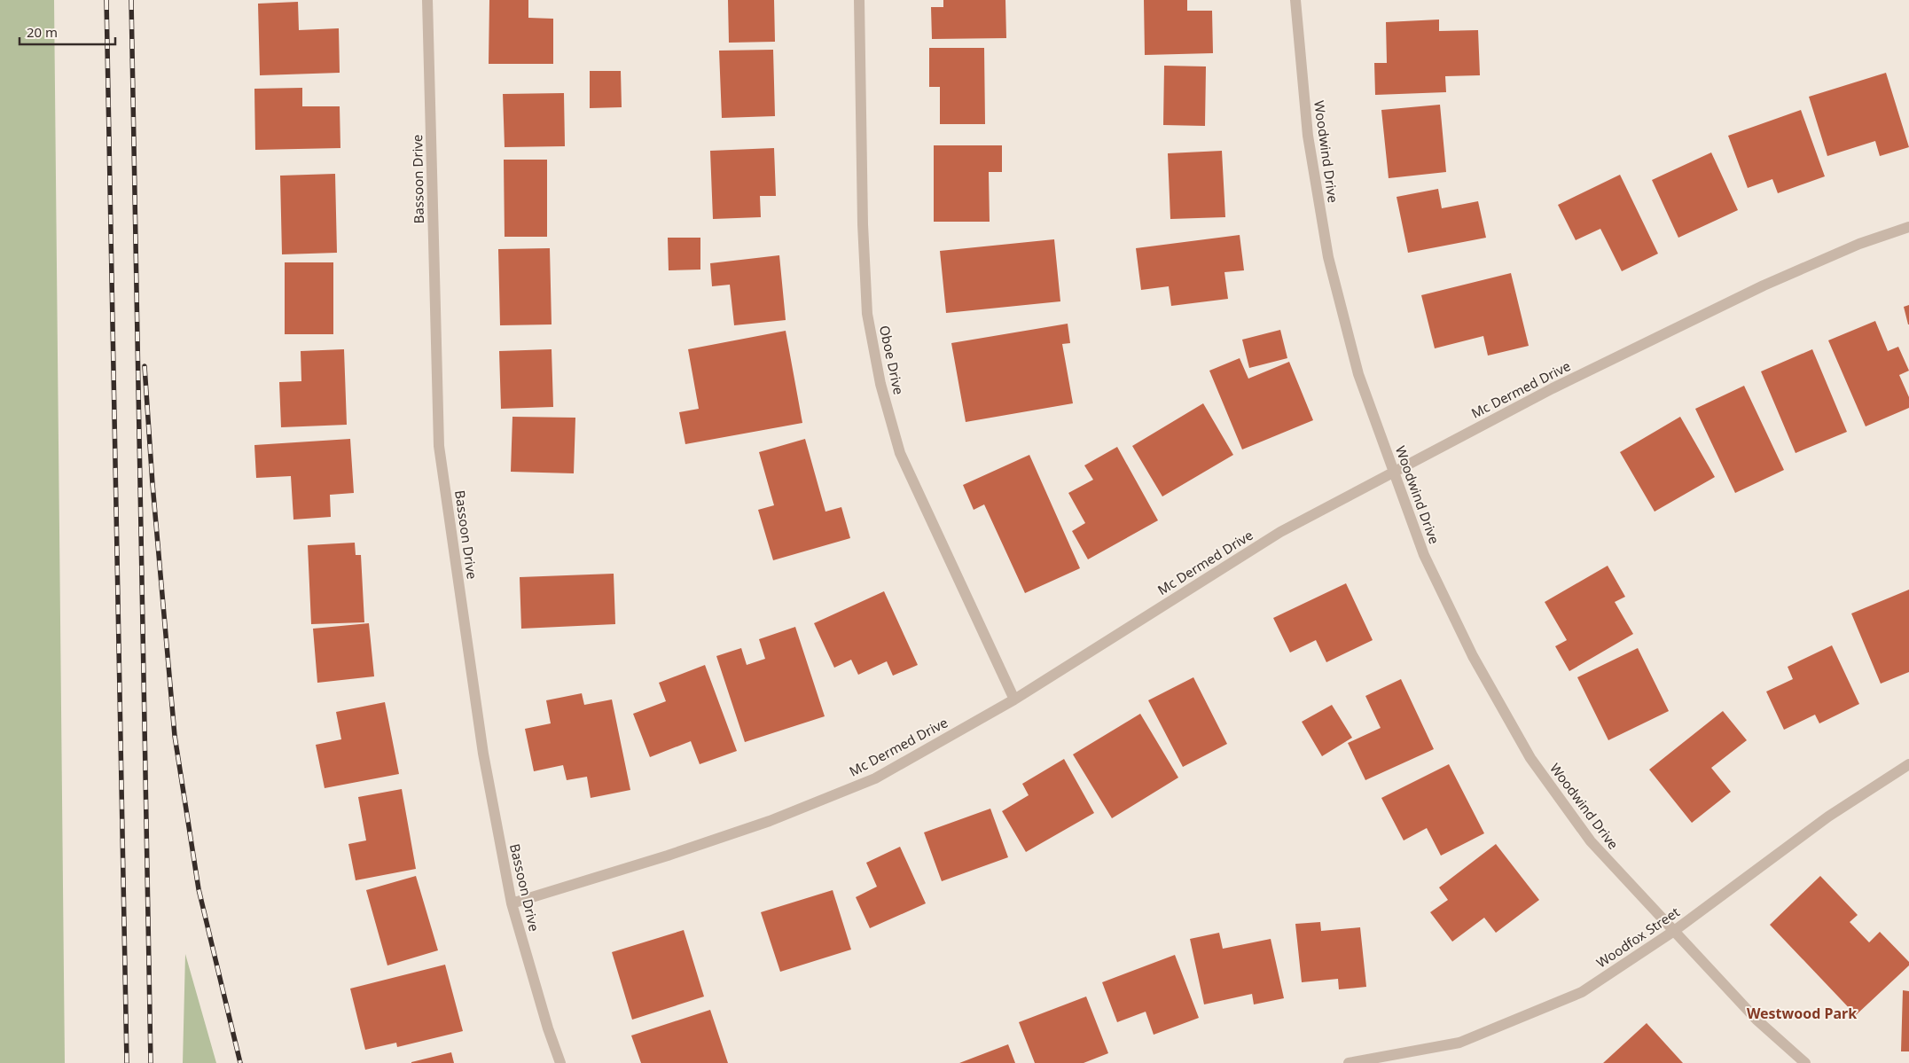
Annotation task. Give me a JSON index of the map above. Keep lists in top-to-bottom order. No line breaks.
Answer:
{"streets":{"street":["Woodwind Drive","Bassoon Drive","Oboe Drive","Mc Dermed Drive","Woodfox Street"]},"crossings":[["Woodwind Drive","Mc Dermed Drive"],["Woodwind Drive","Woodfox Street"],["Bassoon Drive","Mc Dermed Drive"],["Oboe Drive","Mc Dermed Drive"]],"districts":["Westwood Park"],"scale_bar":"20 m"}
